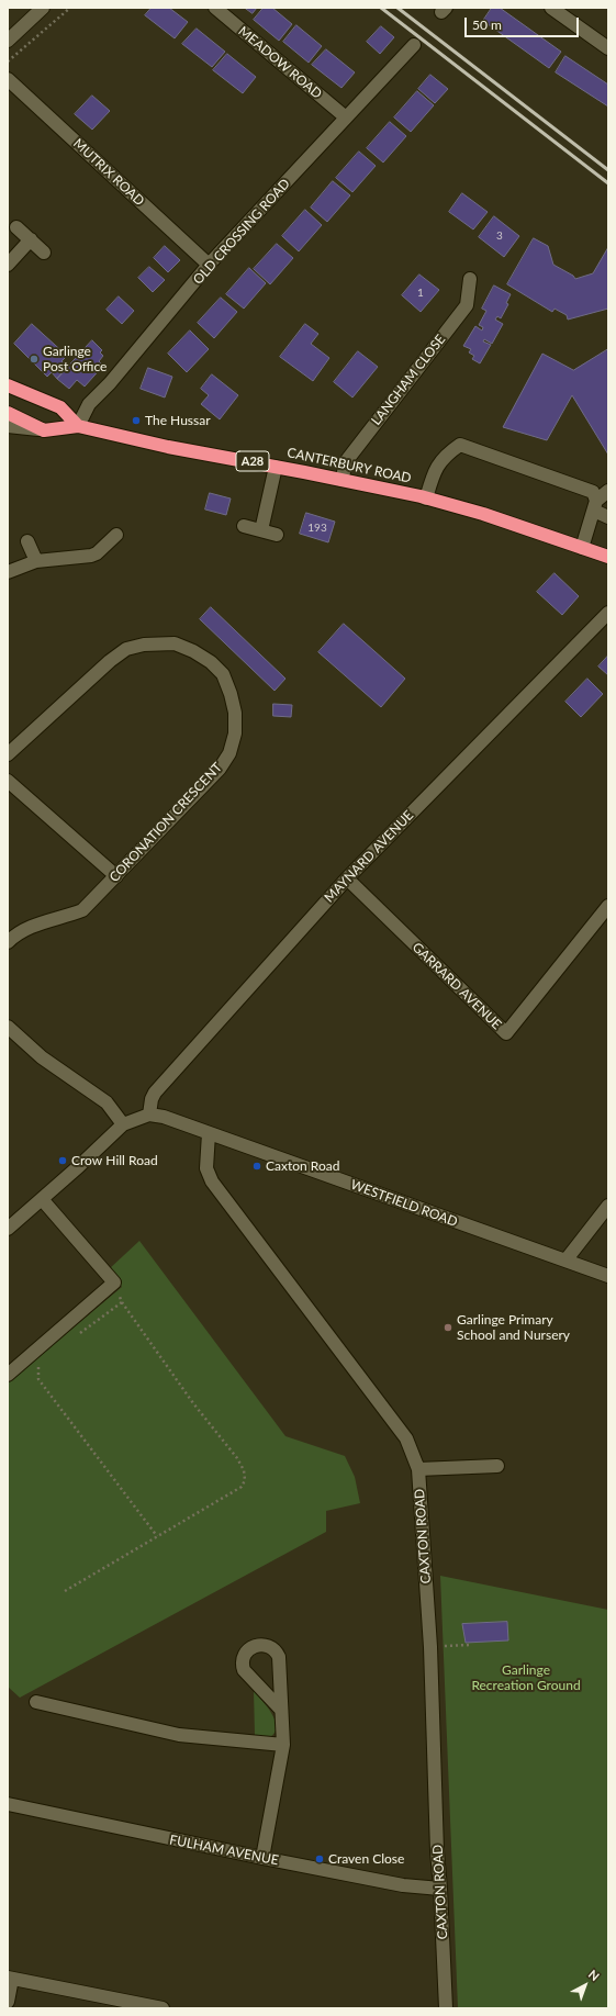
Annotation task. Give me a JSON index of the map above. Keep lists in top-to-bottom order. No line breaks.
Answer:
{"streets":{"highway":["A28","CANTERBURY ROAD"],"street":["MEADOW ROAD","MUTRIX ROAD","OLD CROSSING ROAD","LANGHAM CLOSE","CORONATION CRESCENT","MAYNARD AVENUE","GARRARD AVENUE","WESTFIELD ROAD","CAXTON ROAD","FULHAM AVENUE"]},"crossings":[["MEADOW ROAD","OLD CROSSING ROAD"],["MUTRIX ROAD","OLD CROSSING ROAD"],["OLD CROSSING ROAD","CANTERBURY ROAD"],["LANGHAM CLOSE","CANTERBURY ROAD"],["MAYNARD AVENUE","GARRARD AVENUE"],["MAYNARD AVENUE","WESTFIELD ROAD"],["WESTFIELD ROAD","CAXTON ROAD"],["CAXTON ROAD","FULHAM AVENUE"]],"parks":["Garlinge Recreation Ground"],"places":["Garlinge Post Office","The Hussar","Crow Hill Road","Caxton Road","Garlinge Primary School and Nursery","Craven Close"],"house_numbers":["3","1","193"],"scale_bar":"50 m","north":"top right"}
